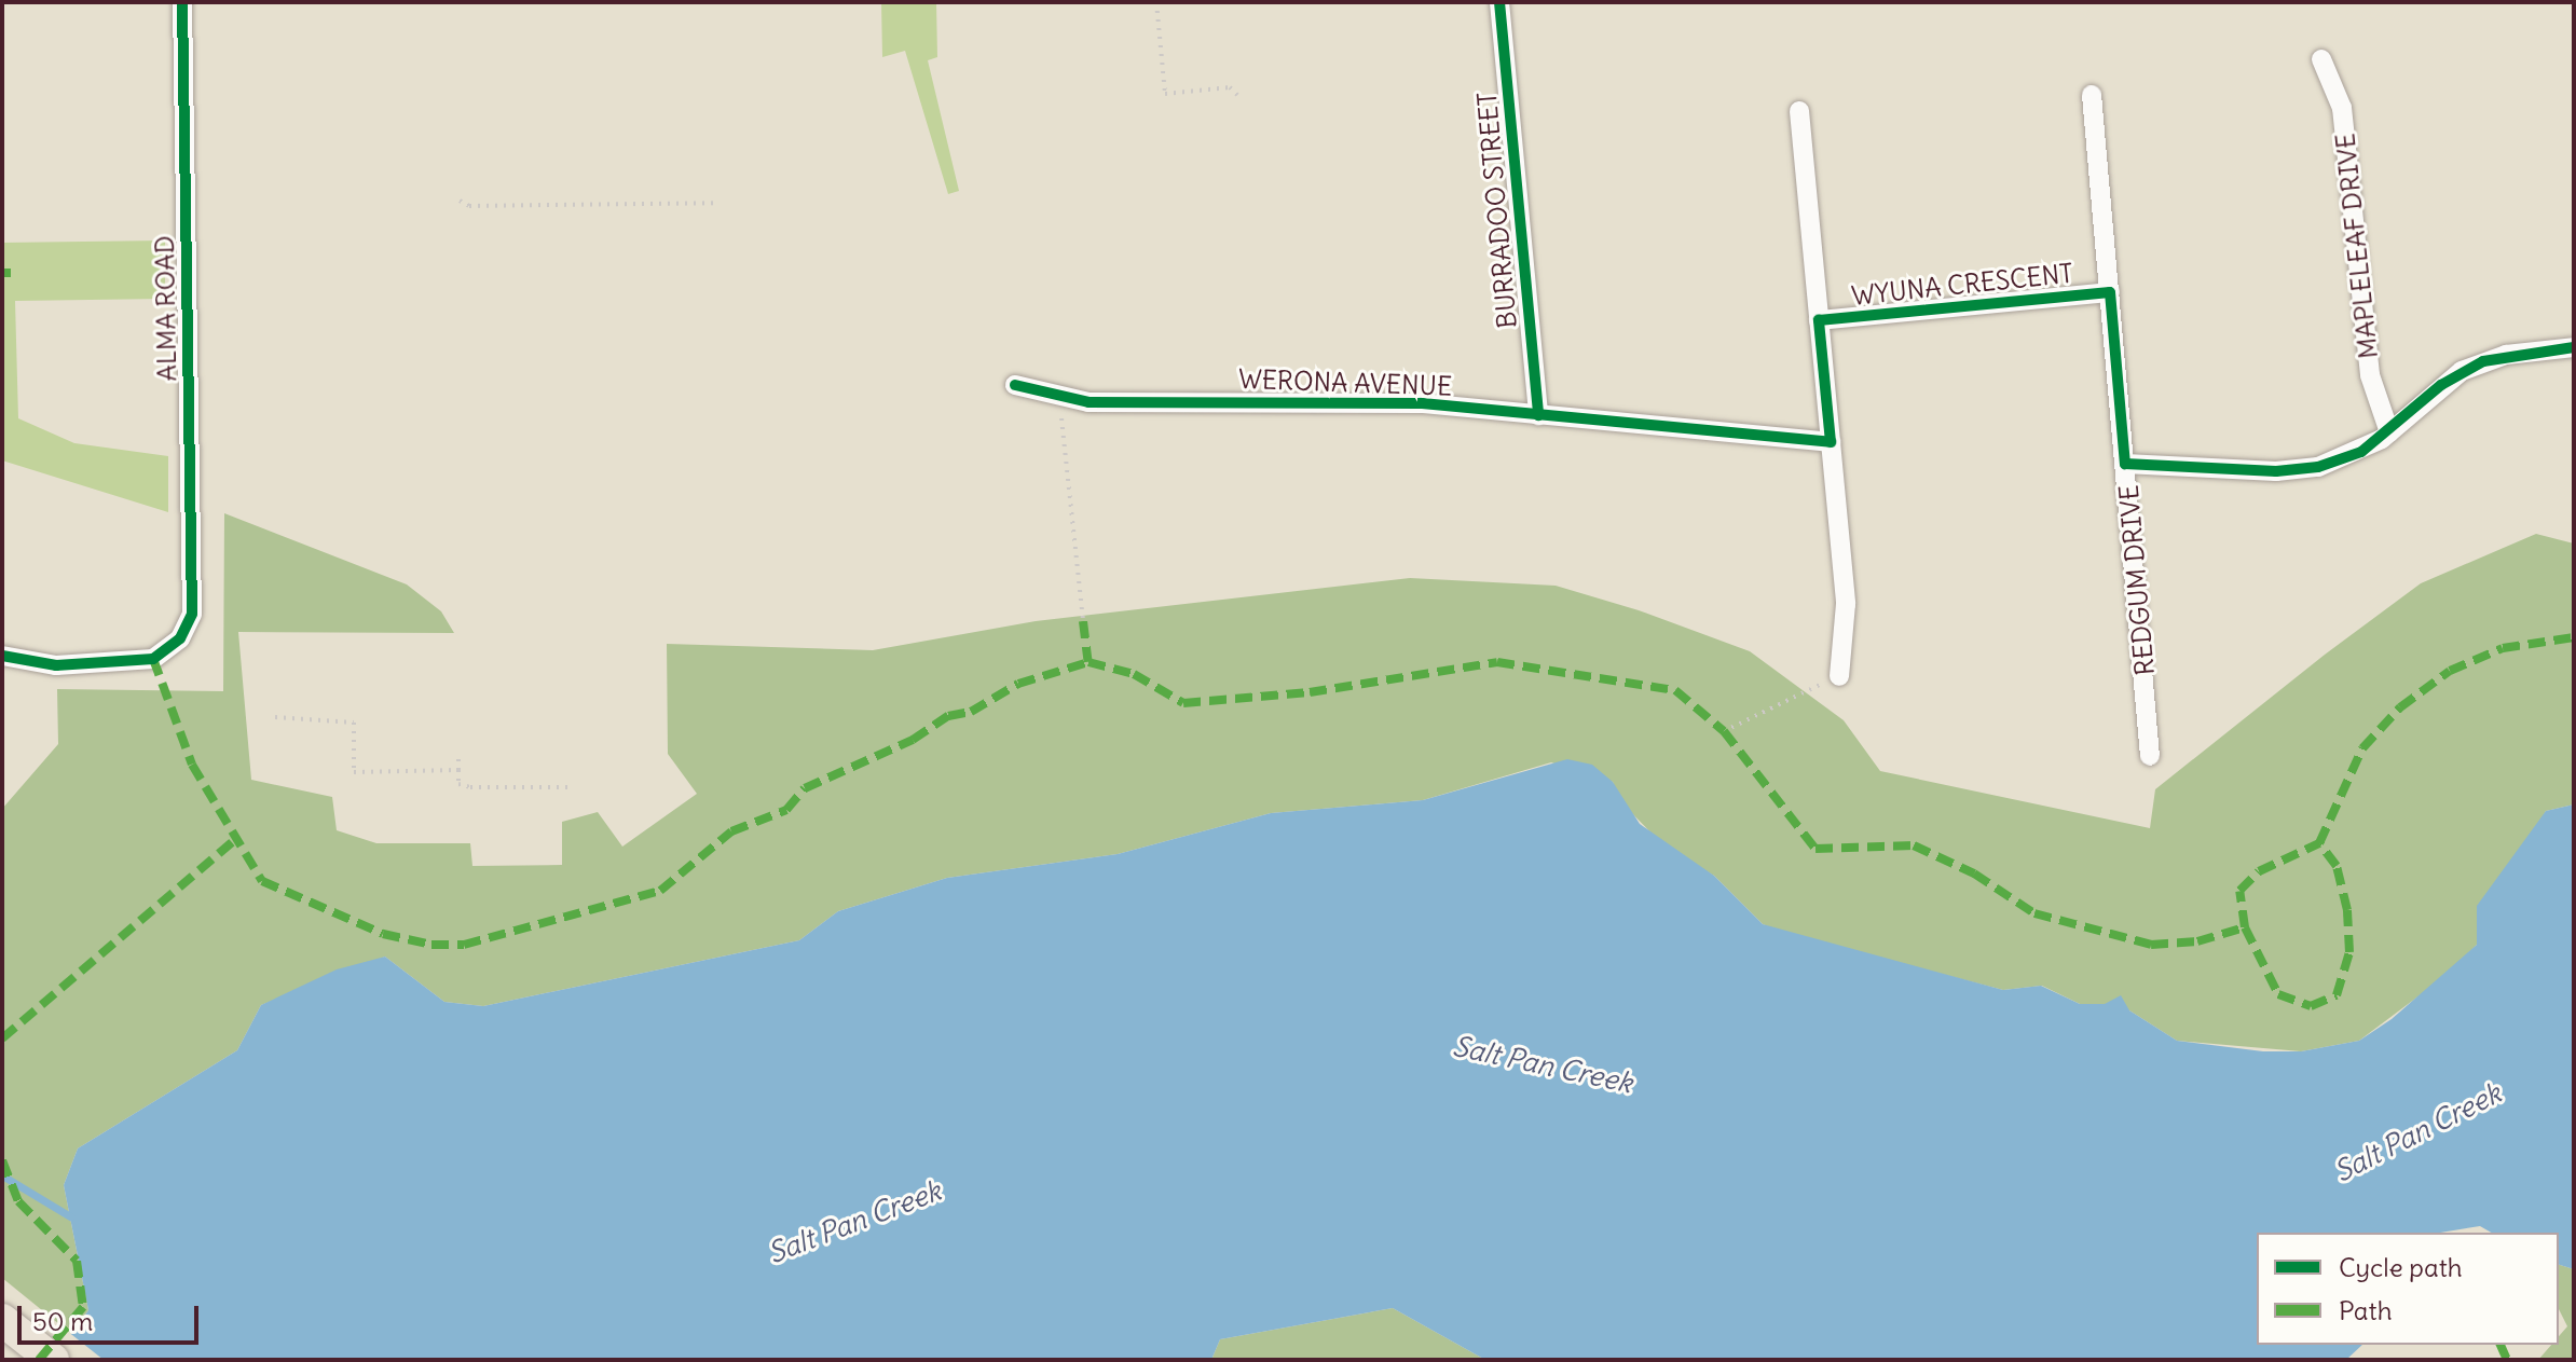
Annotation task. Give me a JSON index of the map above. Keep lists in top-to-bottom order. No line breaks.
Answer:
{"streets":{"street":["BURRADOO STREET","MAPLELEAF DRIVE","WYUNA CRESCENT","ALMA ROAD","WERONA AVENUE","REDGUM DRIVE"]},"crossings":[["BURRADOO STREET","WERONA AVENUE"],["WYUNA CRESCENT","REDGUM DRIVE"]],"water":["Salt Pan Creek"],"legend":["Cycle path","Path"],"scale_bar":"50 m"}
